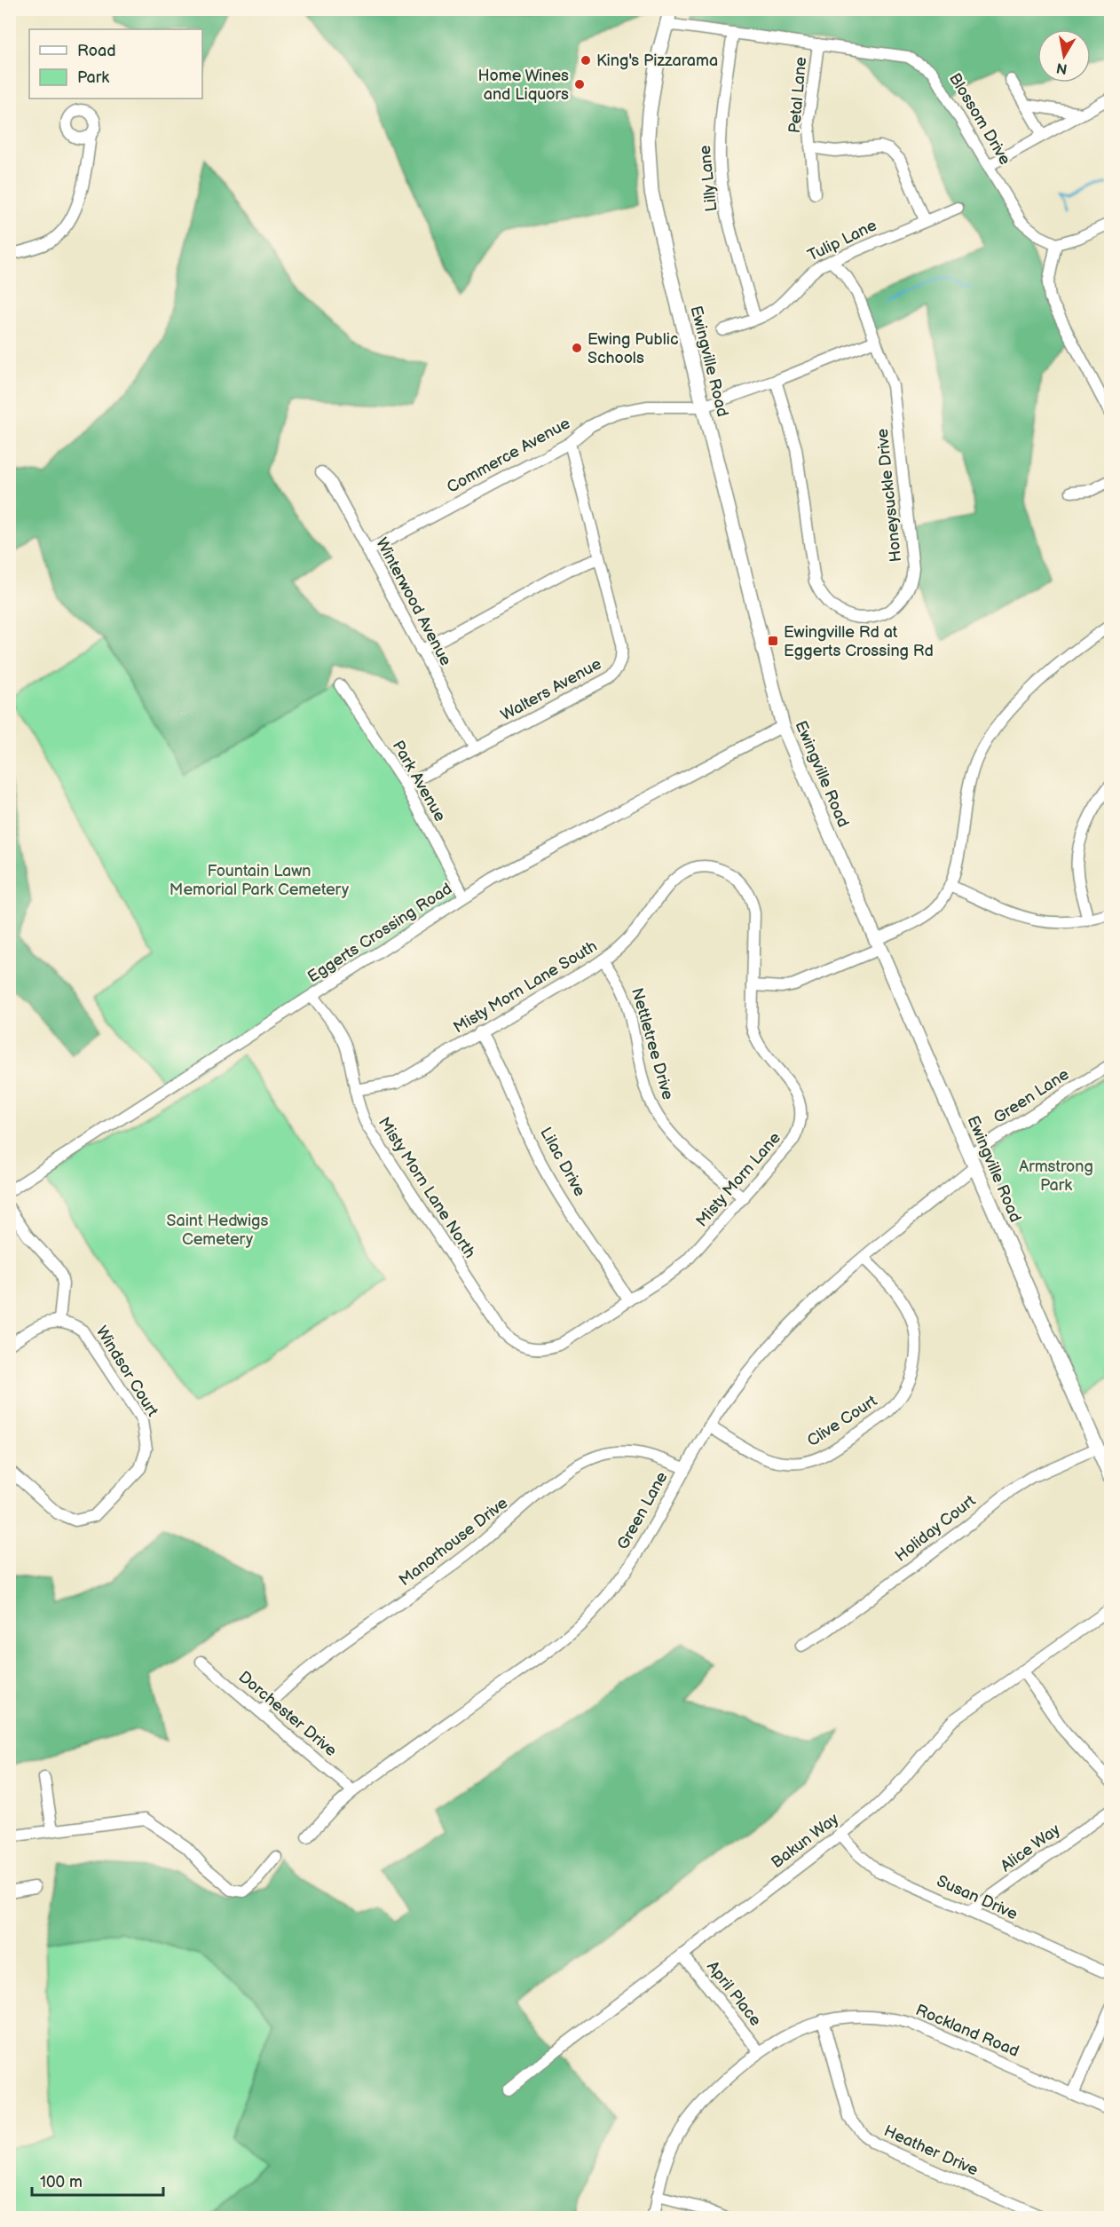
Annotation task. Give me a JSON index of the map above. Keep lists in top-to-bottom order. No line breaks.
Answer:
{"streets":{"main road":["Ewingville Road"],"street":["Petal Lane","Blossom Drive","Lilly Lane","Tulip Lane","Commerce Avenue","Honeysuckle Drive","Winterwood Avenue","Walters Avenue","Park Avenue","Eggerts Crossing Road","Misty Morn Lane South","Nettletree Drive","Green Lane","Lilac Drive","Misty Morn Lane","Misty Morn Lane North","Windsor Court","Clive Court","Holiday Court","Manorhouse Drive","Dorchester Drive","Bakun Way","Alice Way","Susan Drive","April Place","Rockland Road","Heather Drive"]},"crossings":[["Petal Lane","Blossom Drive"],["Petal Lane","Tulip Lane"],["Blossom Drive","Lilly Lane"],["Blossom Drive","Ewingville Road"],["Lilly Lane","Tulip Lane"],["Tulip Lane","Honeysuckle Drive"],["Ewingville Road","Commerce Avenue"],["Ewingville Road","Eggerts Crossing Road"],["Ewingville Road","Green Lane"],["Ewingville Road","Holiday Court"],["Commerce Avenue","Winterwood Avenue"],["Commerce Avenue","Walters Avenue"],["Winterwood Avenue","Walters Avenue"],["Walters Avenue","Park Avenue"],["Park Avenue","Eggerts Crossing Road"],["Eggerts Crossing Road","Misty Morn Lane North"],["Misty Morn Lane South","Nettletree Drive"],["Misty Morn Lane South","Lilac Drive"],["Misty Morn Lane South","Misty Morn Lane"],["Misty Morn Lane South","Misty Morn Lane North"],["Nettletree Drive","Misty Morn Lane"],["Green Lane","Clive Court"],["Green Lane","Manorhouse Drive"],["Green Lane","Dorchester Drive"],["Lilac Drive","Misty Morn Lane"],["Misty Morn Lane","Misty Morn Lane North"],["Manorhouse Drive","Dorchester Drive"],["Bakun Way","Susan Drive"],["Bakun Way","April Place"],["Alice Way","Susan Drive"],["April Place","Rockland Road"],["Rockland Road","Heather Drive"]],"parks":["Fountain Lawn Memorial Park Cemetery","Armstrong Park","Saint Hedwigs Cemetery"],"places":{"other":["King's Pizzarama","Home Wines and Liquors","Ewing Public Schools"],"transit":["Ewingville Rd at Eggerts Crossing Rd"]},"legend":["Road","Park"],"scale_bar":"100 m","north":"bottom"}
